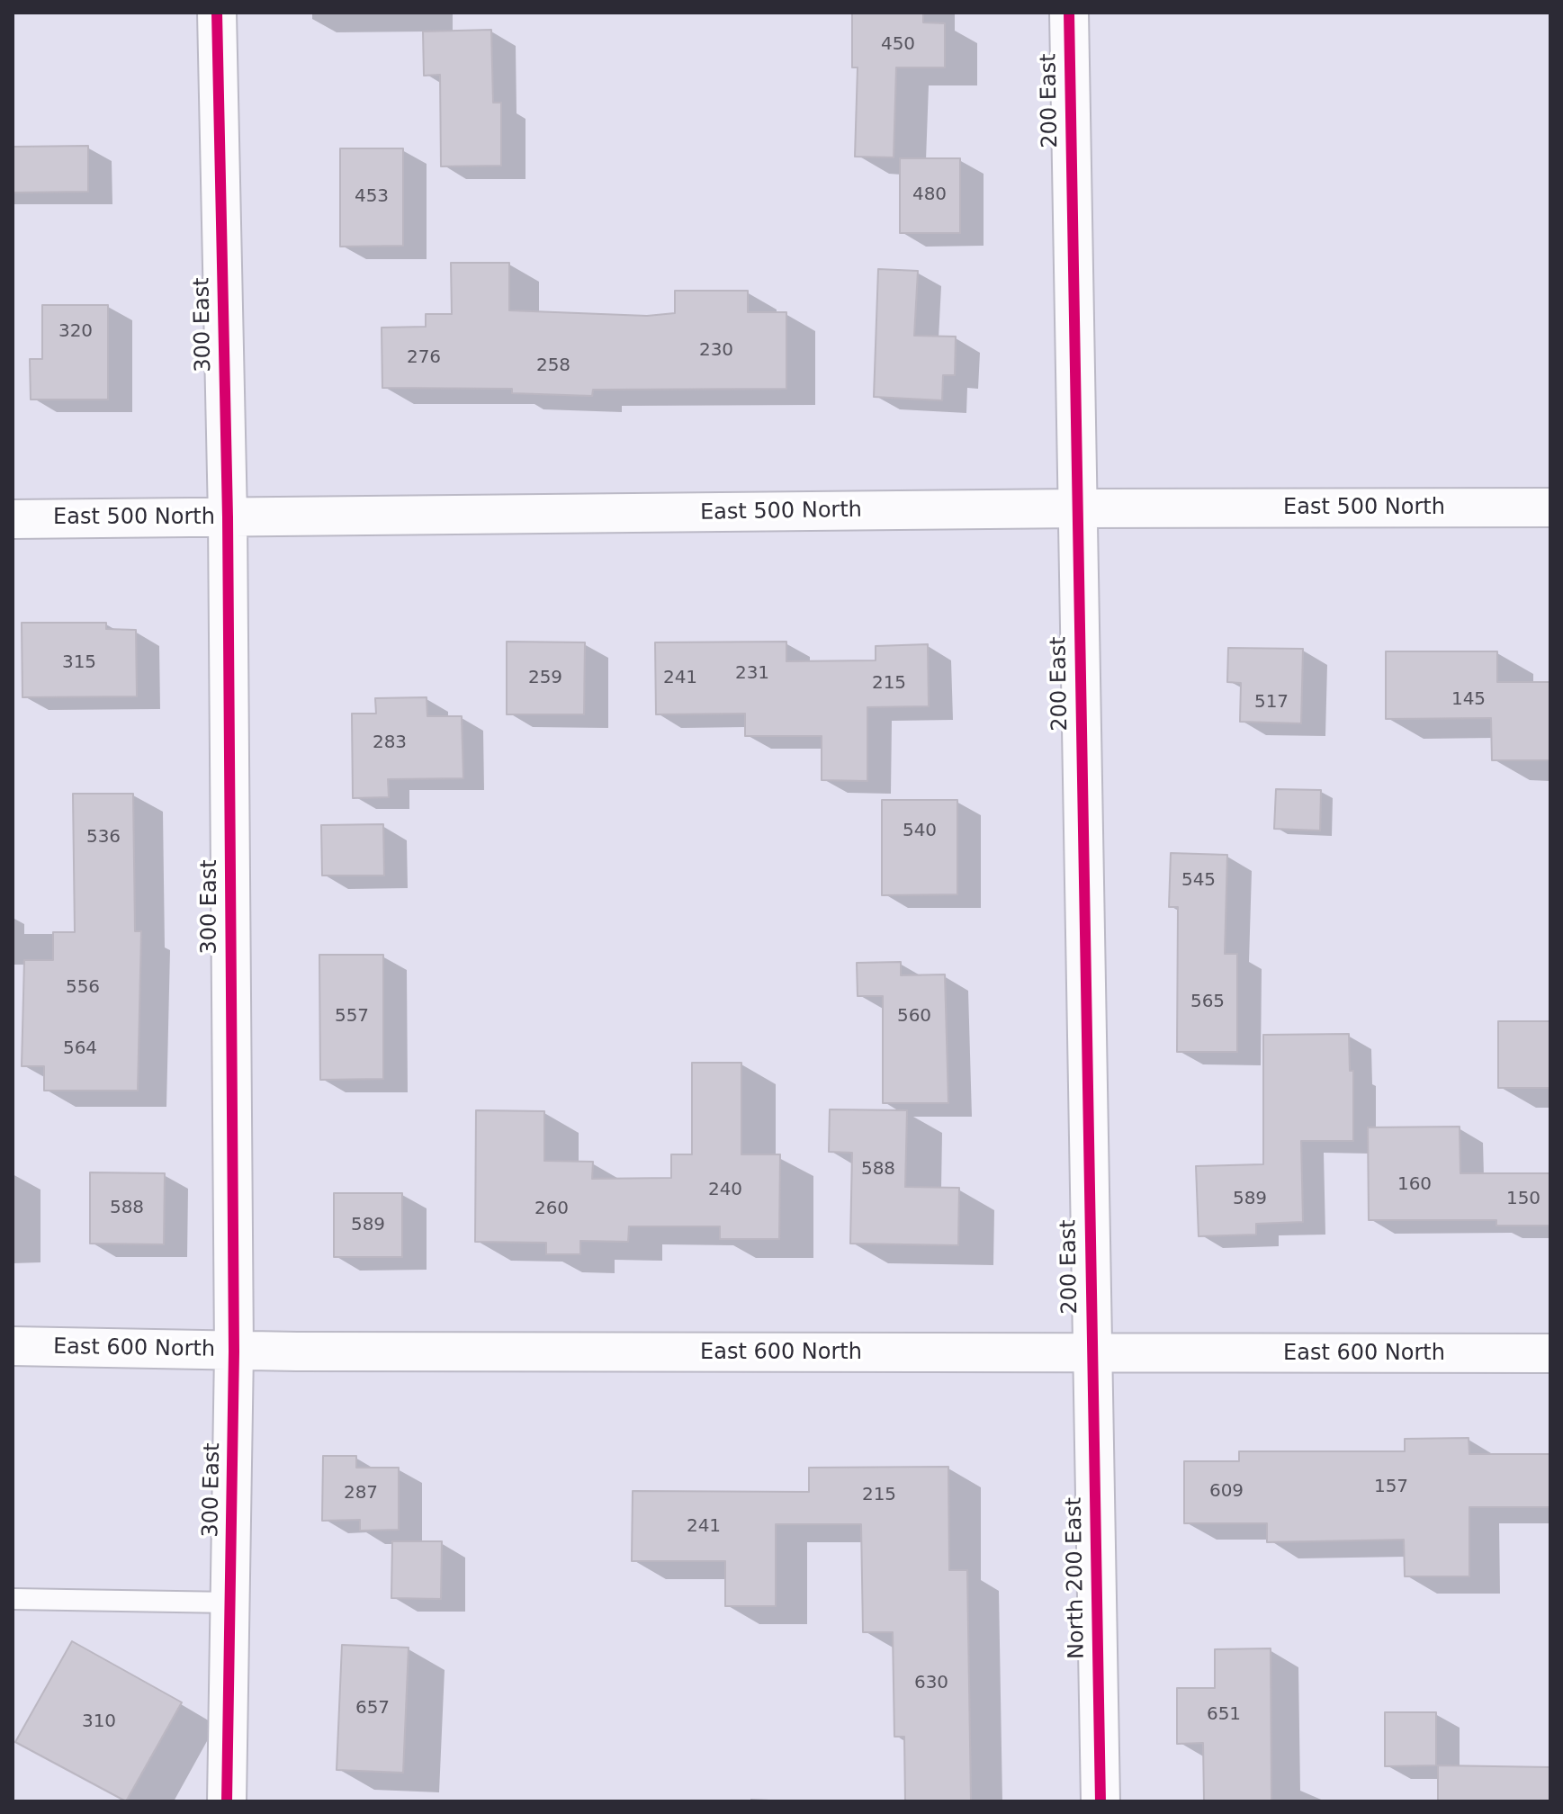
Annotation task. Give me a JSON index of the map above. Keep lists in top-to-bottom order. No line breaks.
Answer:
{"streets":{"street":["200 East","300 East","East 500 North","East 600 North","North 200 East"]},"crossings":[["200 East","East 500 North"],["200 East","East 600 North"],["200 East","North 200 East"],["300 East","East 500 North"],["300 East","East 600 North"],["East 600 North","North 200 East"]],"house_numbers":["450","480","453","320","230","276","258","315","231","259","241","215","145","517","283","540","536","545","556","565","557","560","564","588","160","240","589","150","588","260","589","157","609","287","215","241","630","657","651","310"]}
